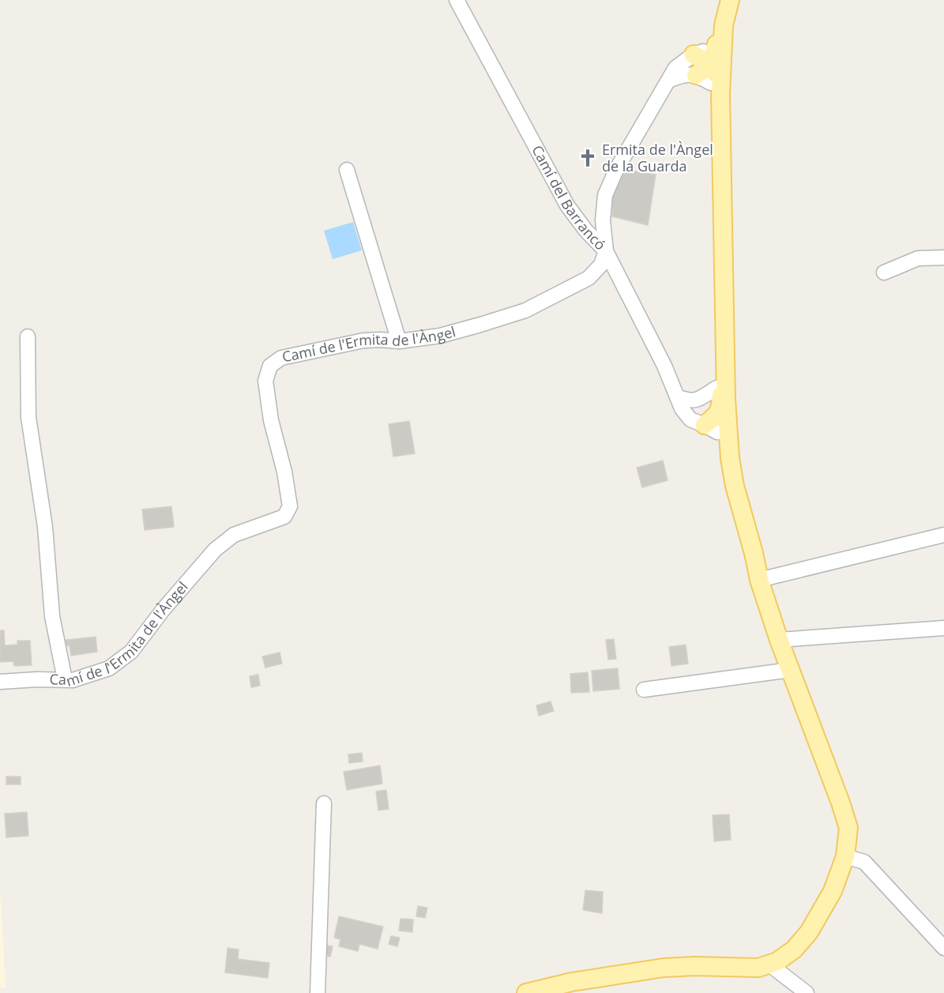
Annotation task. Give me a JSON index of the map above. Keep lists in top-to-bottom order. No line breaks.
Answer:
{"streets":{"street":["Camí del Barrancó","Camí de l'Ermita de l'Àngel"]},"crossings":[["Camí del Barrancó","Camí de l'Ermita de l'Àngel"]],"places":{"church":["Ermita de l'Àngel de la Guarda"]}}
